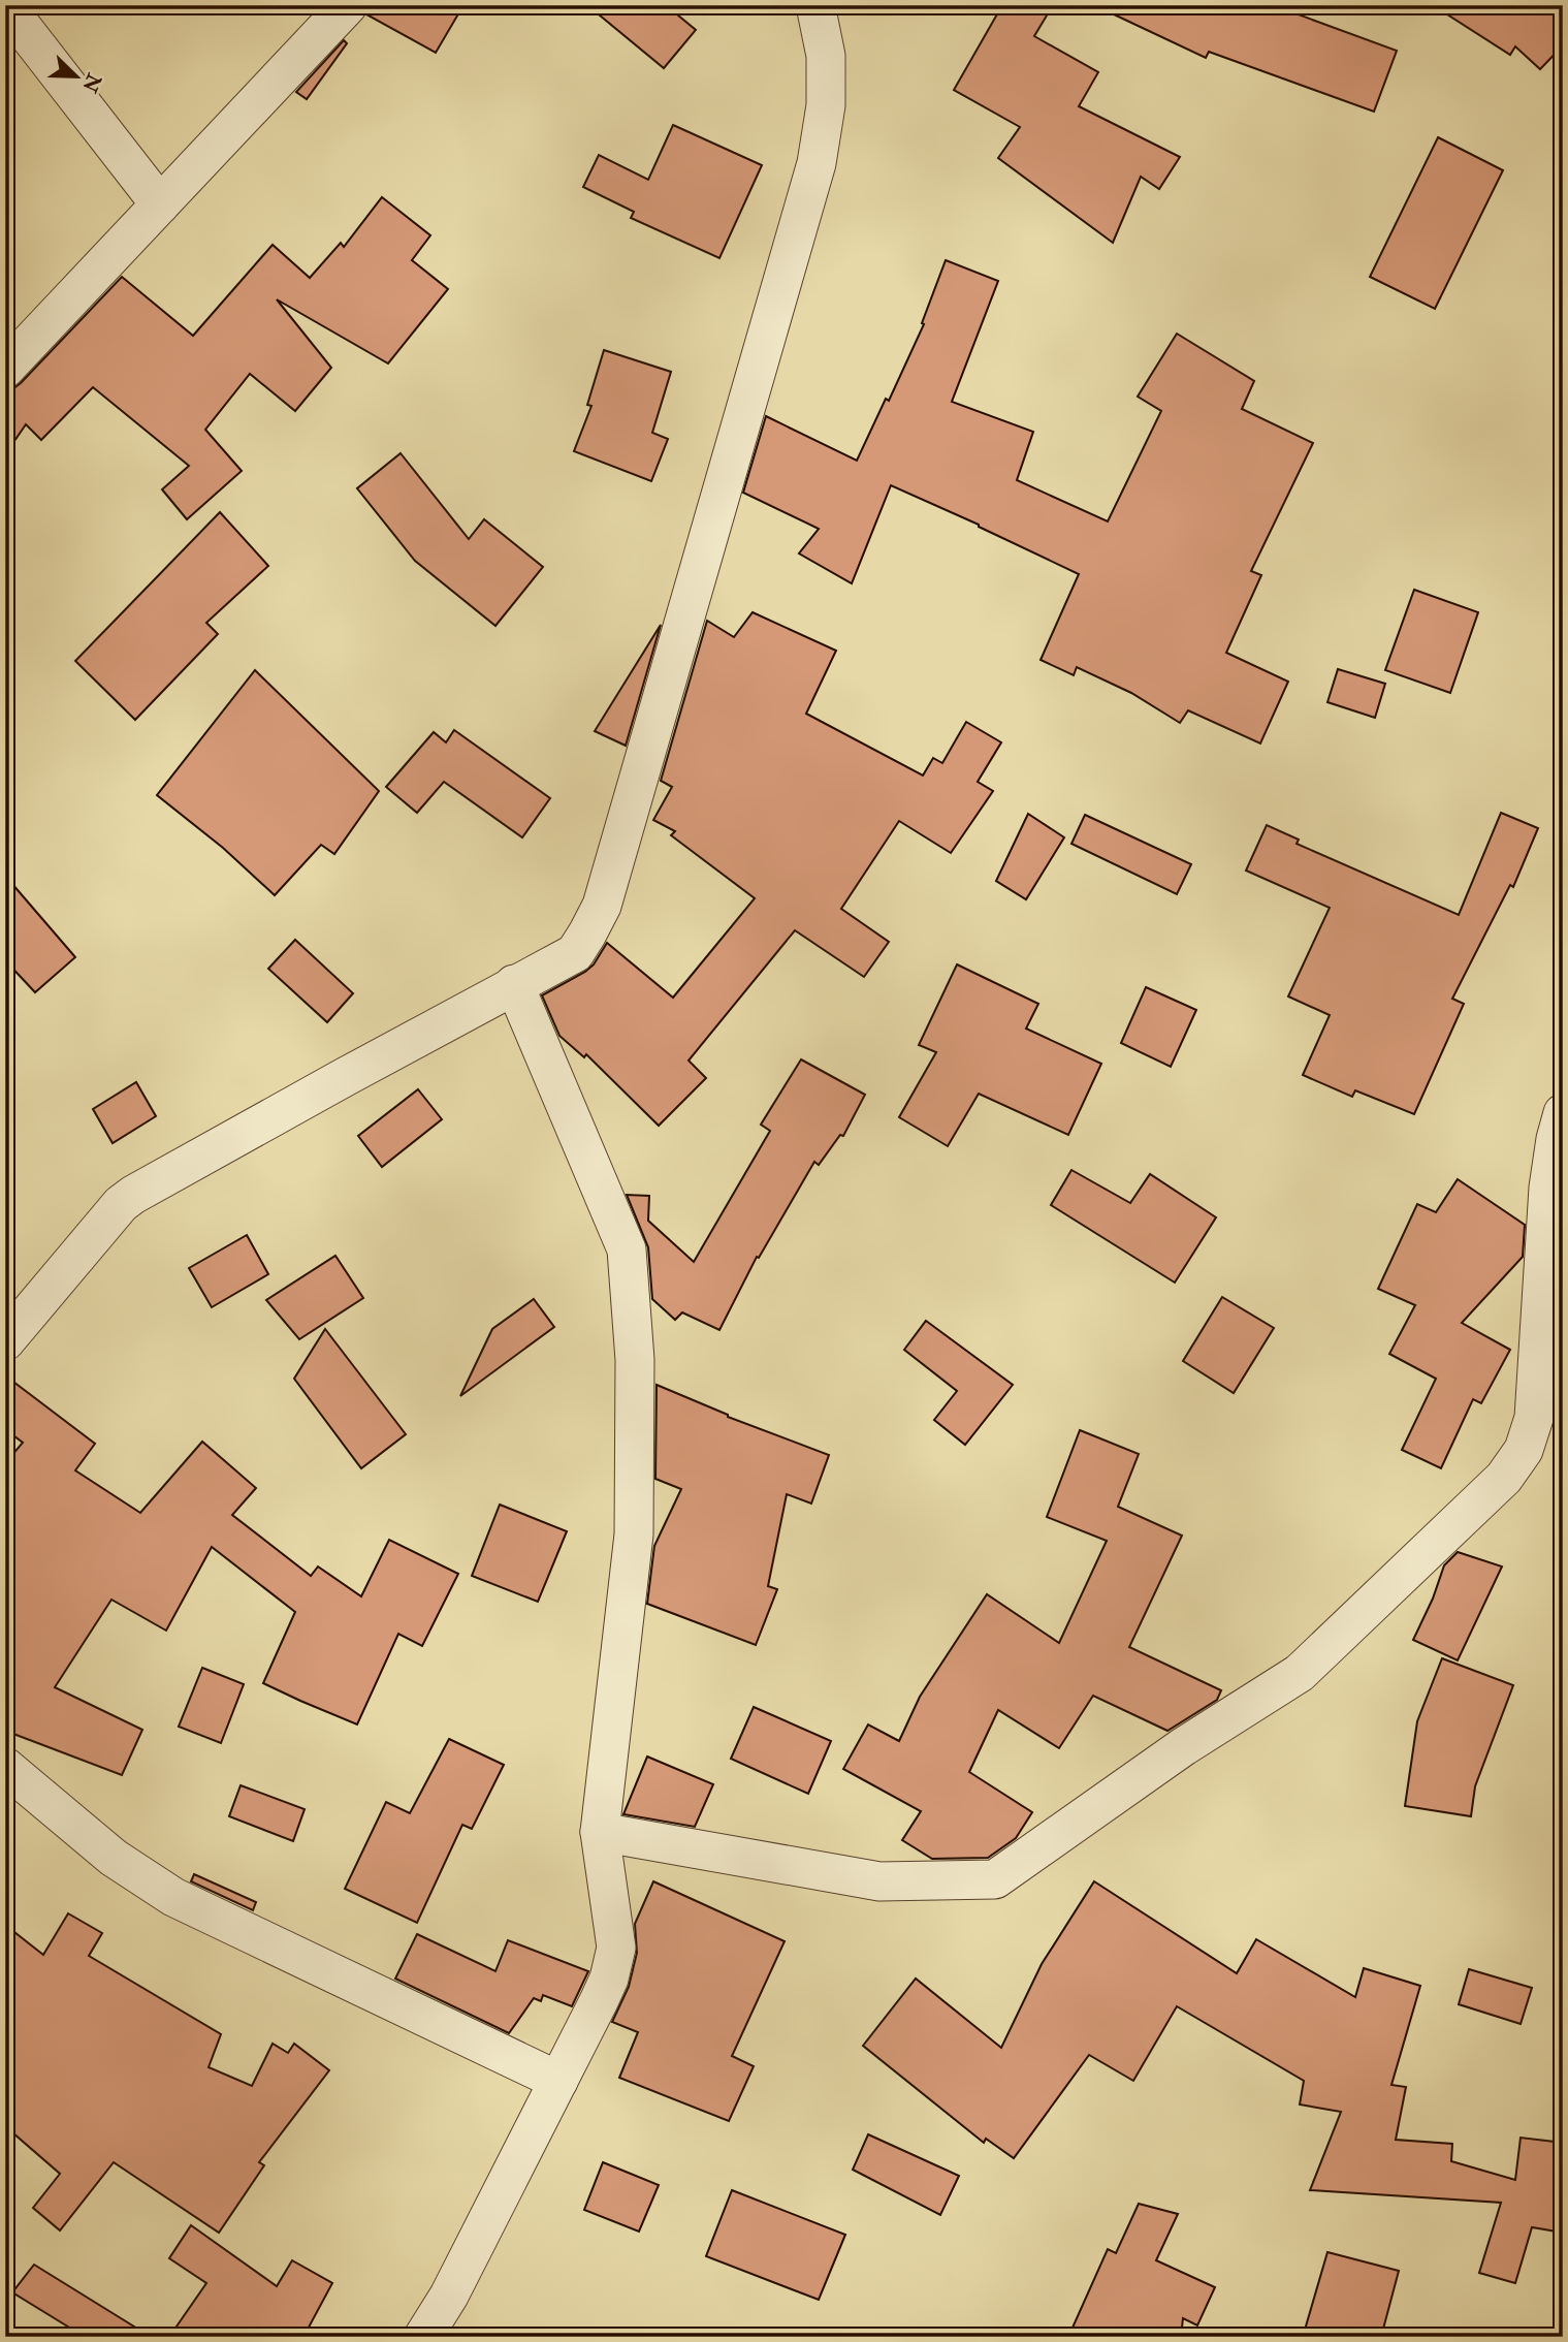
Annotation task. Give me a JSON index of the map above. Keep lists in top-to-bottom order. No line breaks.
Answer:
{"north":"bottom right"}
